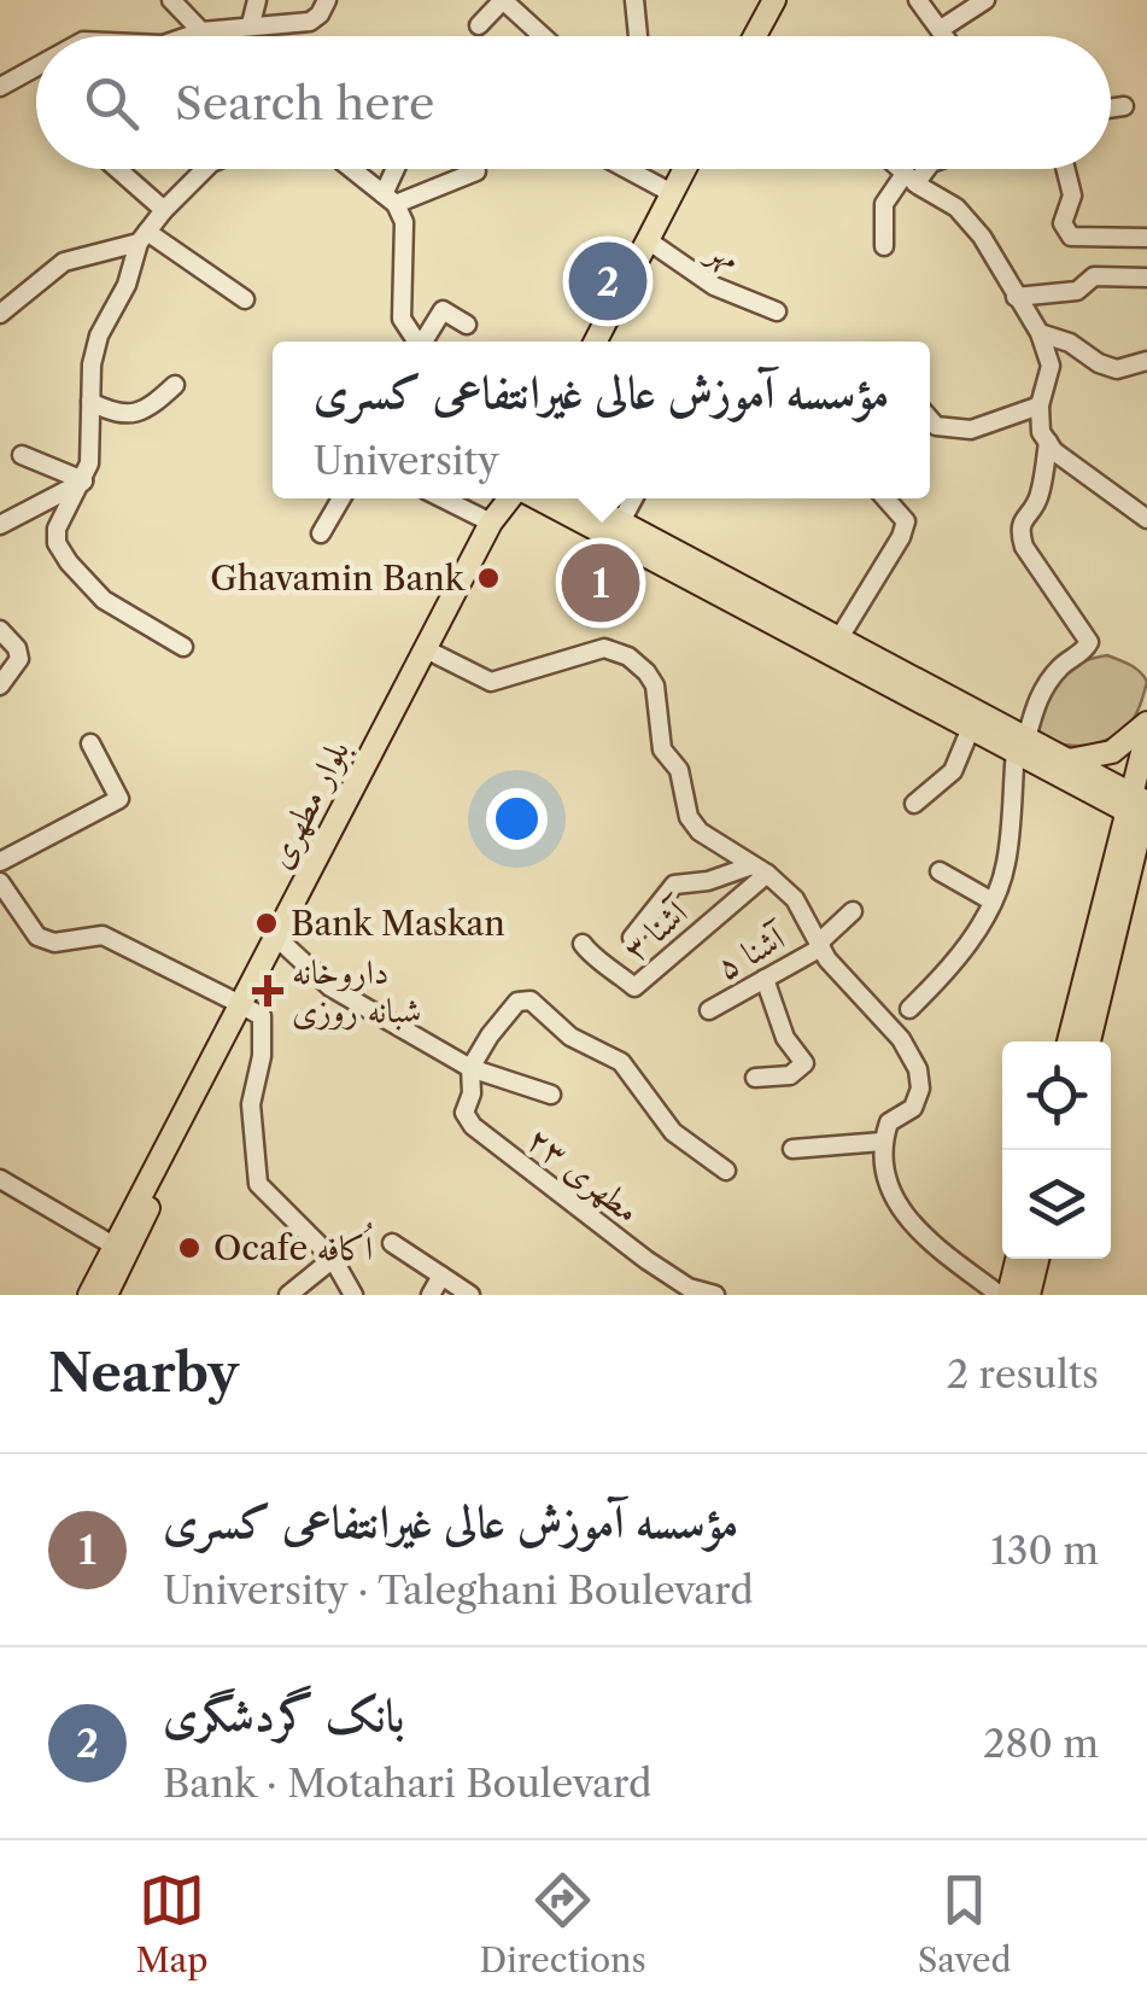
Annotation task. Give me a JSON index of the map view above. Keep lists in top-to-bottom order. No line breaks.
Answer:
{"streets":{"main road":["بلوار مطهری"],"street":["مهر","آشنا ۳","آشنا ۵","مطهری ۲۳"]},"places":{"other":["Ghavamin Bank","Bank Maskan","Ocafe اُکافه"],"health":["داروخانه شبانه روزی"]},"page":{"search":"Search here","pins":["2","1"],"popup":["مؤسسه آموزش عالی غیرانتفاعی کسری","University"],"heading":["Nearby","2 results"],"list":[{"mark":"1","name":"مؤسسه آموزش عالی غیرانتفاعی کسری","note":"University · Taleghani Boulevard","value":"130 m"},{"mark":"2","name":"بانک گردشگری","note":"Bank · Motahari Boulevard","value":"280 m"}],"nav":["Map","Directions","Saved"]}}
